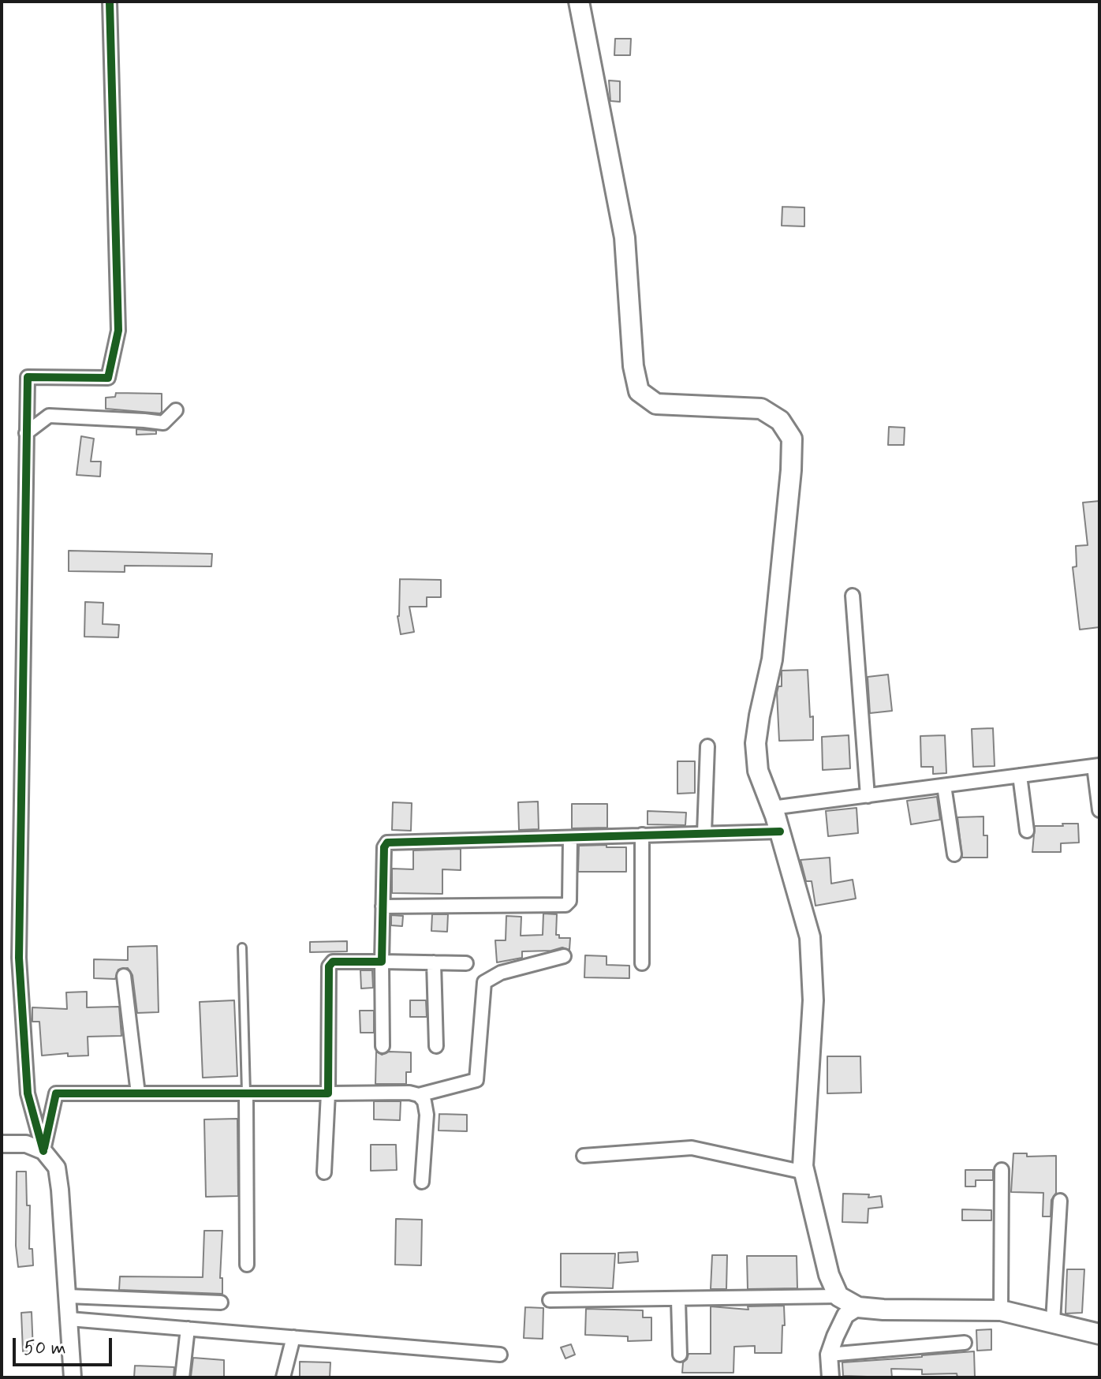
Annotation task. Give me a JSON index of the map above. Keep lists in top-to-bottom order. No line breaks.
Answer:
{"scale_bar":"50 m"}
